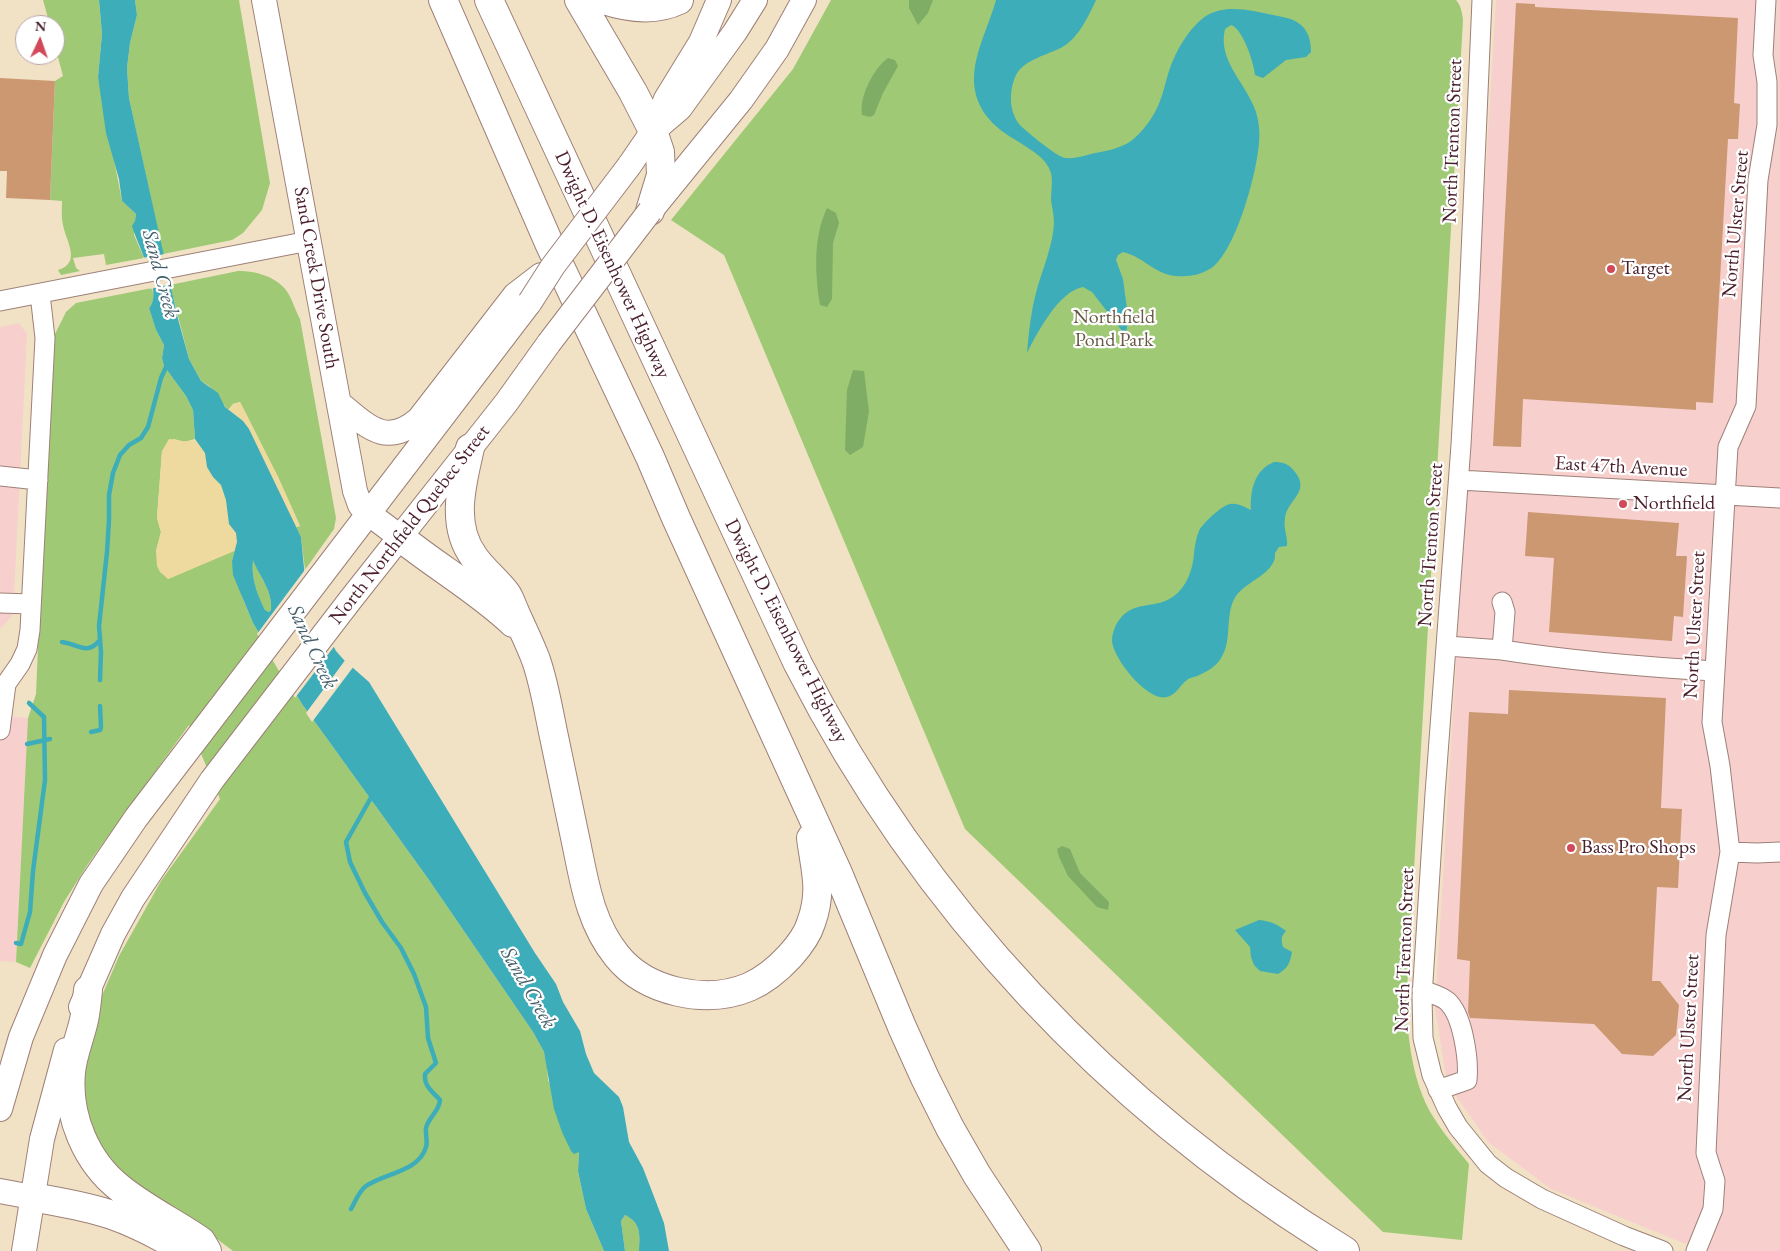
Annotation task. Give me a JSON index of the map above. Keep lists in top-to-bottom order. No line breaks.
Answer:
{"streets":{"highway":["Dwight D. Eisenhower Highway"],"main road":["Sand Creek Drive South","North Northfield Quebec Street"],"street":["North Trenton Street","North Ulster Street","East 47th Avenue"]},"crossings":[["North Trenton Street","East 47th Avenue"],["North Ulster Street","East 47th Avenue"],["Sand Creek Drive South","North Northfield Quebec Street"]],"water":["Sand Creek"],"parks":["Northfield Pond Park"],"places":["Target","Northfield","Bass Pro Shops"],"north":"top"}
